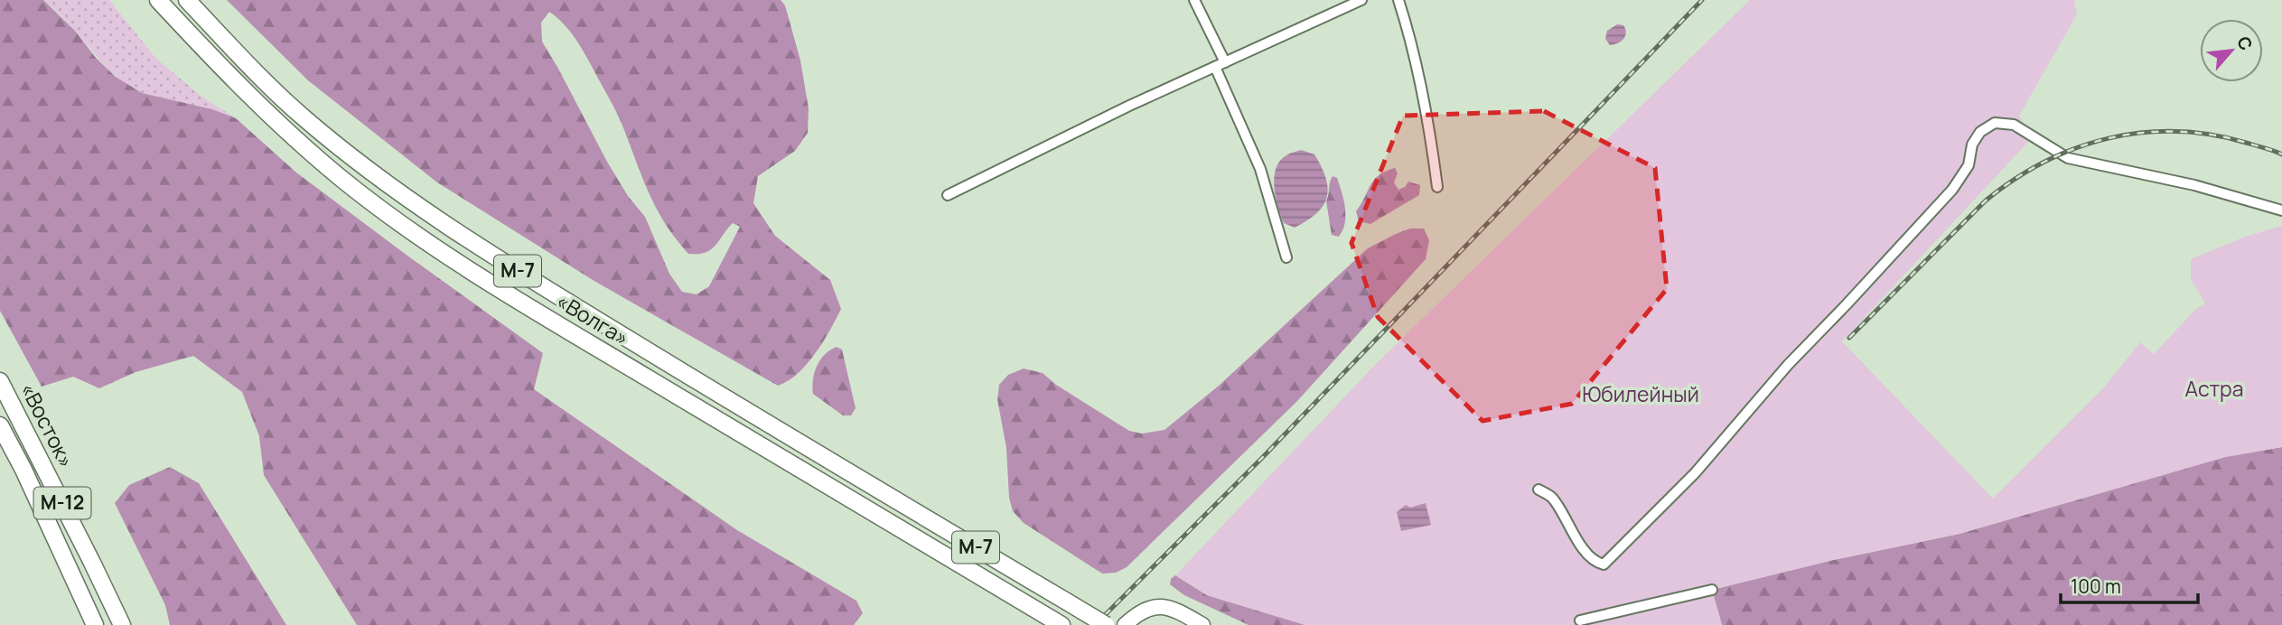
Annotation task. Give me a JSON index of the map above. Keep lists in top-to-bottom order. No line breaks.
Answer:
{"streets":{"highway":["М-7","«Волга»","«Восток»","М-12"]},"parks":["Астра","Юбилейный"],"scale_bar":"100 m","north":"top right"}
